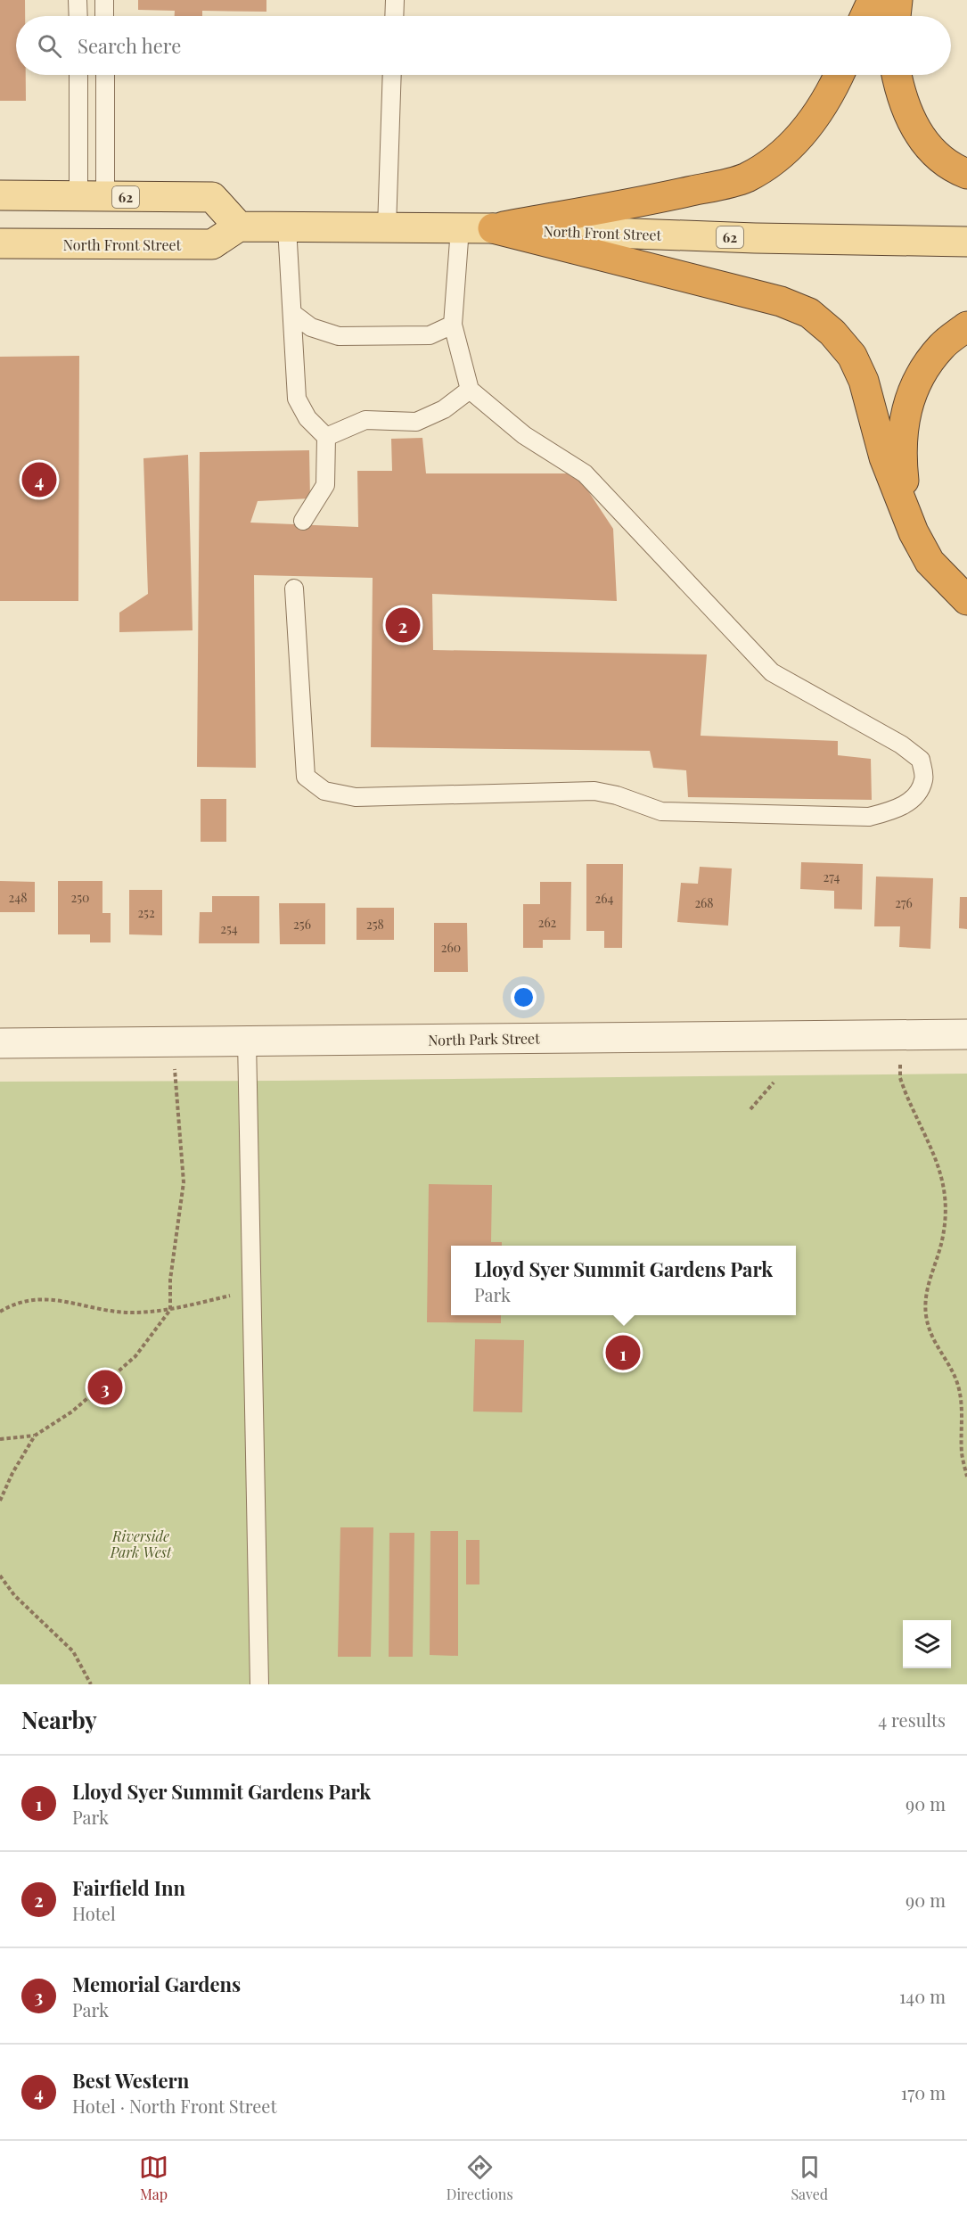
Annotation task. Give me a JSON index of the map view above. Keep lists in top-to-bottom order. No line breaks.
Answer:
{"streets":{"main road":["62","North Front Street"],"street":["North Park Street"]},"crossings":[["62","North Front Street"]],"parks":["Riverside Park West"],"house_numbers":["274","248","250","264","268","276","252","262","256","258","254","260"],"page":{"search":"Search here","pins":["4","2","1","3"],"popup":["Lloyd Syer Summit Gardens Park","Park"],"heading":["Nearby","4 results"],"list":[{"mark":"1","name":"Lloyd Syer Summit Gardens Park","note":"Park","value":"90 m"},{"mark":"2","name":"Fairfield Inn","note":"Hotel","value":"90 m"},{"mark":"3","name":"Memorial Gardens","note":"Park","value":"140 m"},{"mark":"4","name":"Best Western","note":"Hotel · North Front Street","value":"170 m"}],"nav":["Map","Directions","Saved"]}}
